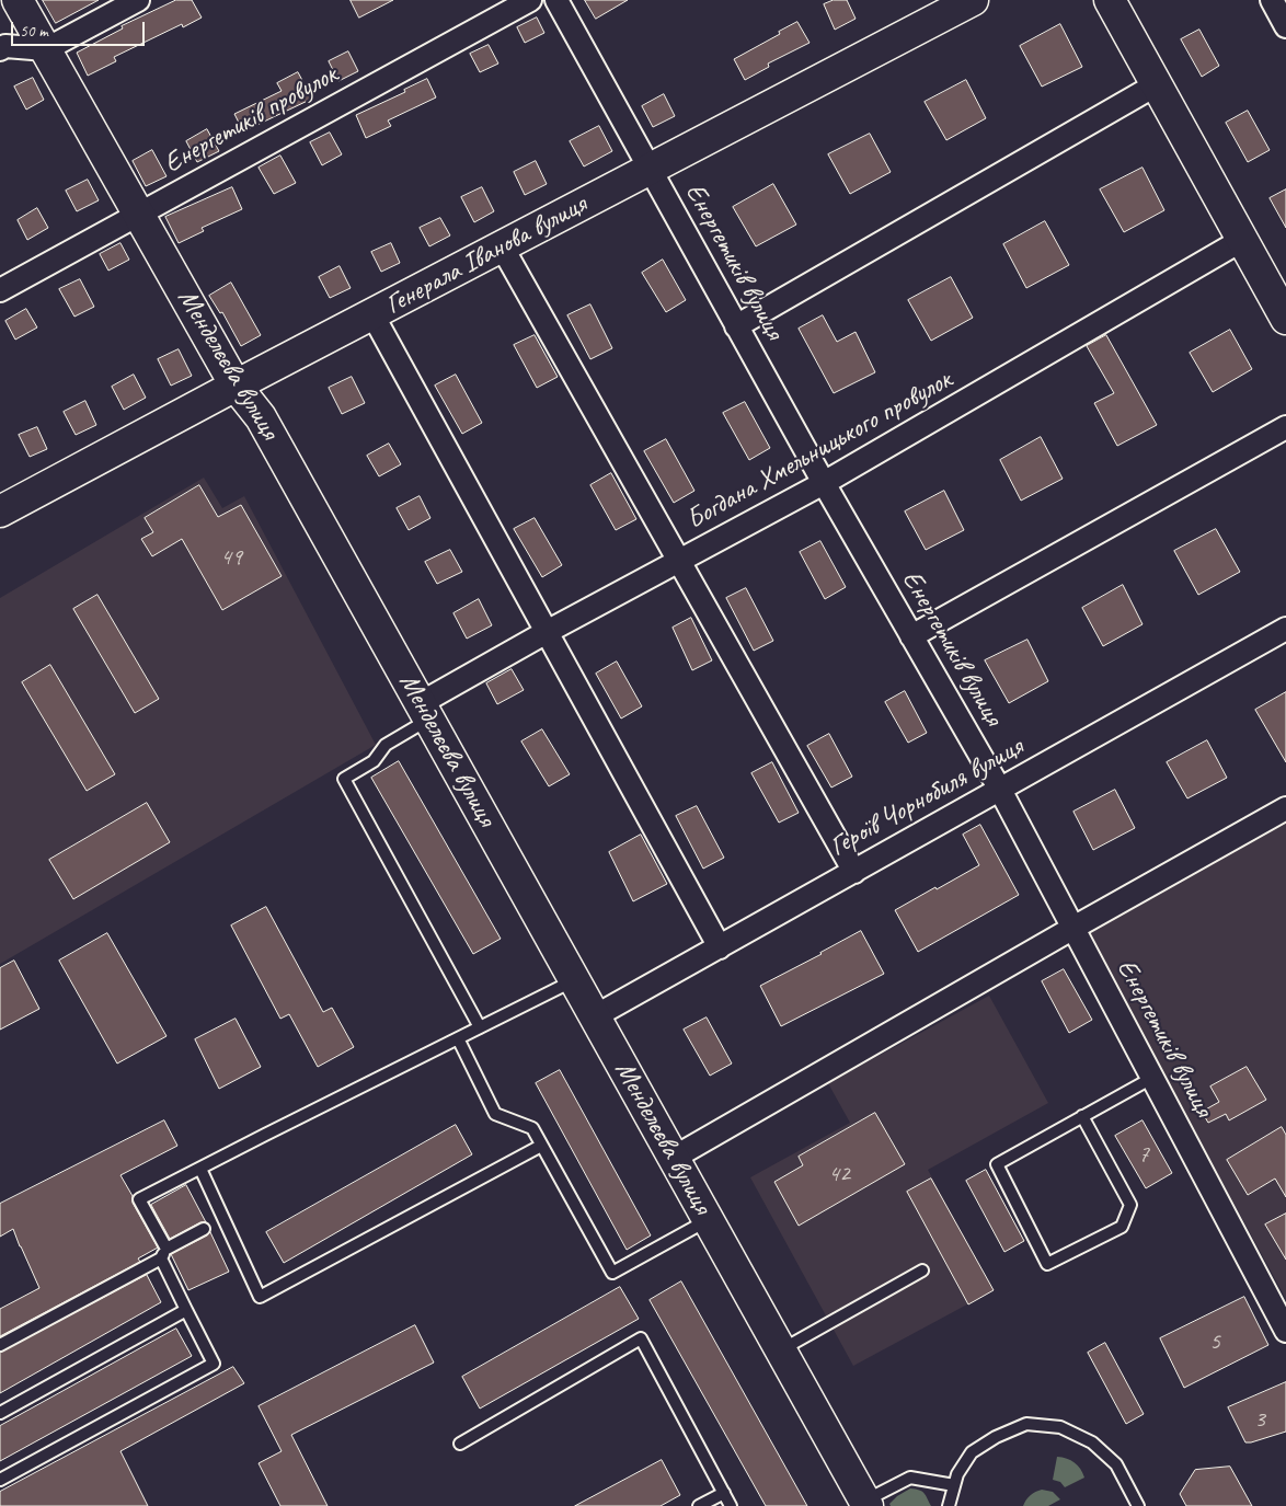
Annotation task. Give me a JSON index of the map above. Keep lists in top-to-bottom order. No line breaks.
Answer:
{"streets":{"street":["Енергетиків провулок","Генерала Іванова вулиця","Енергетиків вулиця","Менделєєва вулиця","Богдана Хмельницького провулок","Героїв Чорнобиля вулиця"]},"crossings":[["Енергетиків провулок","Менделєєва вулиця"],["Генерала Іванова вулиця","Енергетиків вулиця"],["Генерала Іванова вулиця","Менделєєва вулиця"],["Енергетиків вулиця","Богдана Хмельницького провулок"],["Енергетиків вулиця","Героїв Чорнобиля вулиця"],["Менделєєва вулиця","Богдана Хмельницького провулок"],["Менделєєва вулиця","Героїв Чорнобиля вулиця"]],"house_numbers":["49","7","42","5","3"],"scale_bar":"50 m"}
